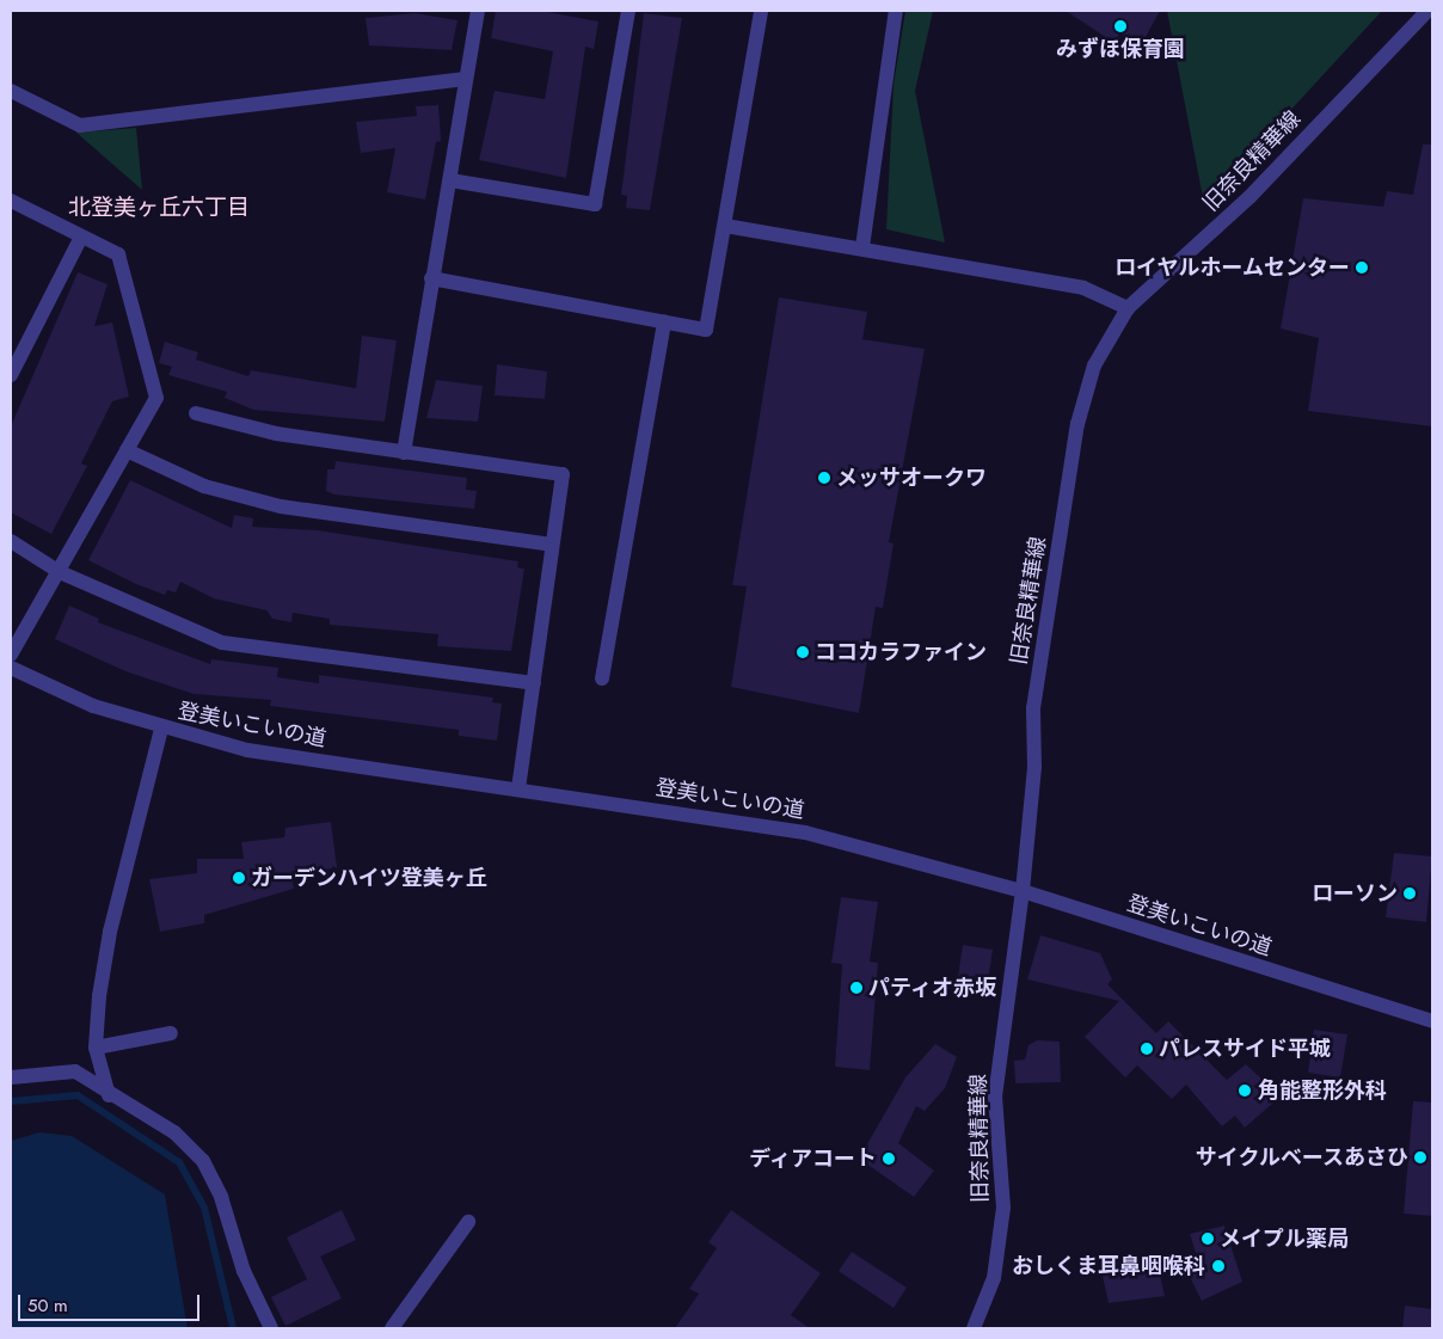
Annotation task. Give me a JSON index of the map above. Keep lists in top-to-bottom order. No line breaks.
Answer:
{"streets":{"street":["旧奈良精華線","登美いこいの道"]},"crossings":[["旧奈良精華線","登美いこいの道"]],"districts":["北登美ヶ丘六丁目"],"places":["みずほ保育園","ロイヤルホームセンター","メッサオークワ","ココカラファイン","ガーデンハイツ登美ヶ丘","ローソン","パティオ赤坂","パレスサイド平城","角能整形外科","サイクルベースあさひ","ディアコート","メイプル薬局","おしくま耳鼻咽喉科"],"scale_bar":"50 m"}
